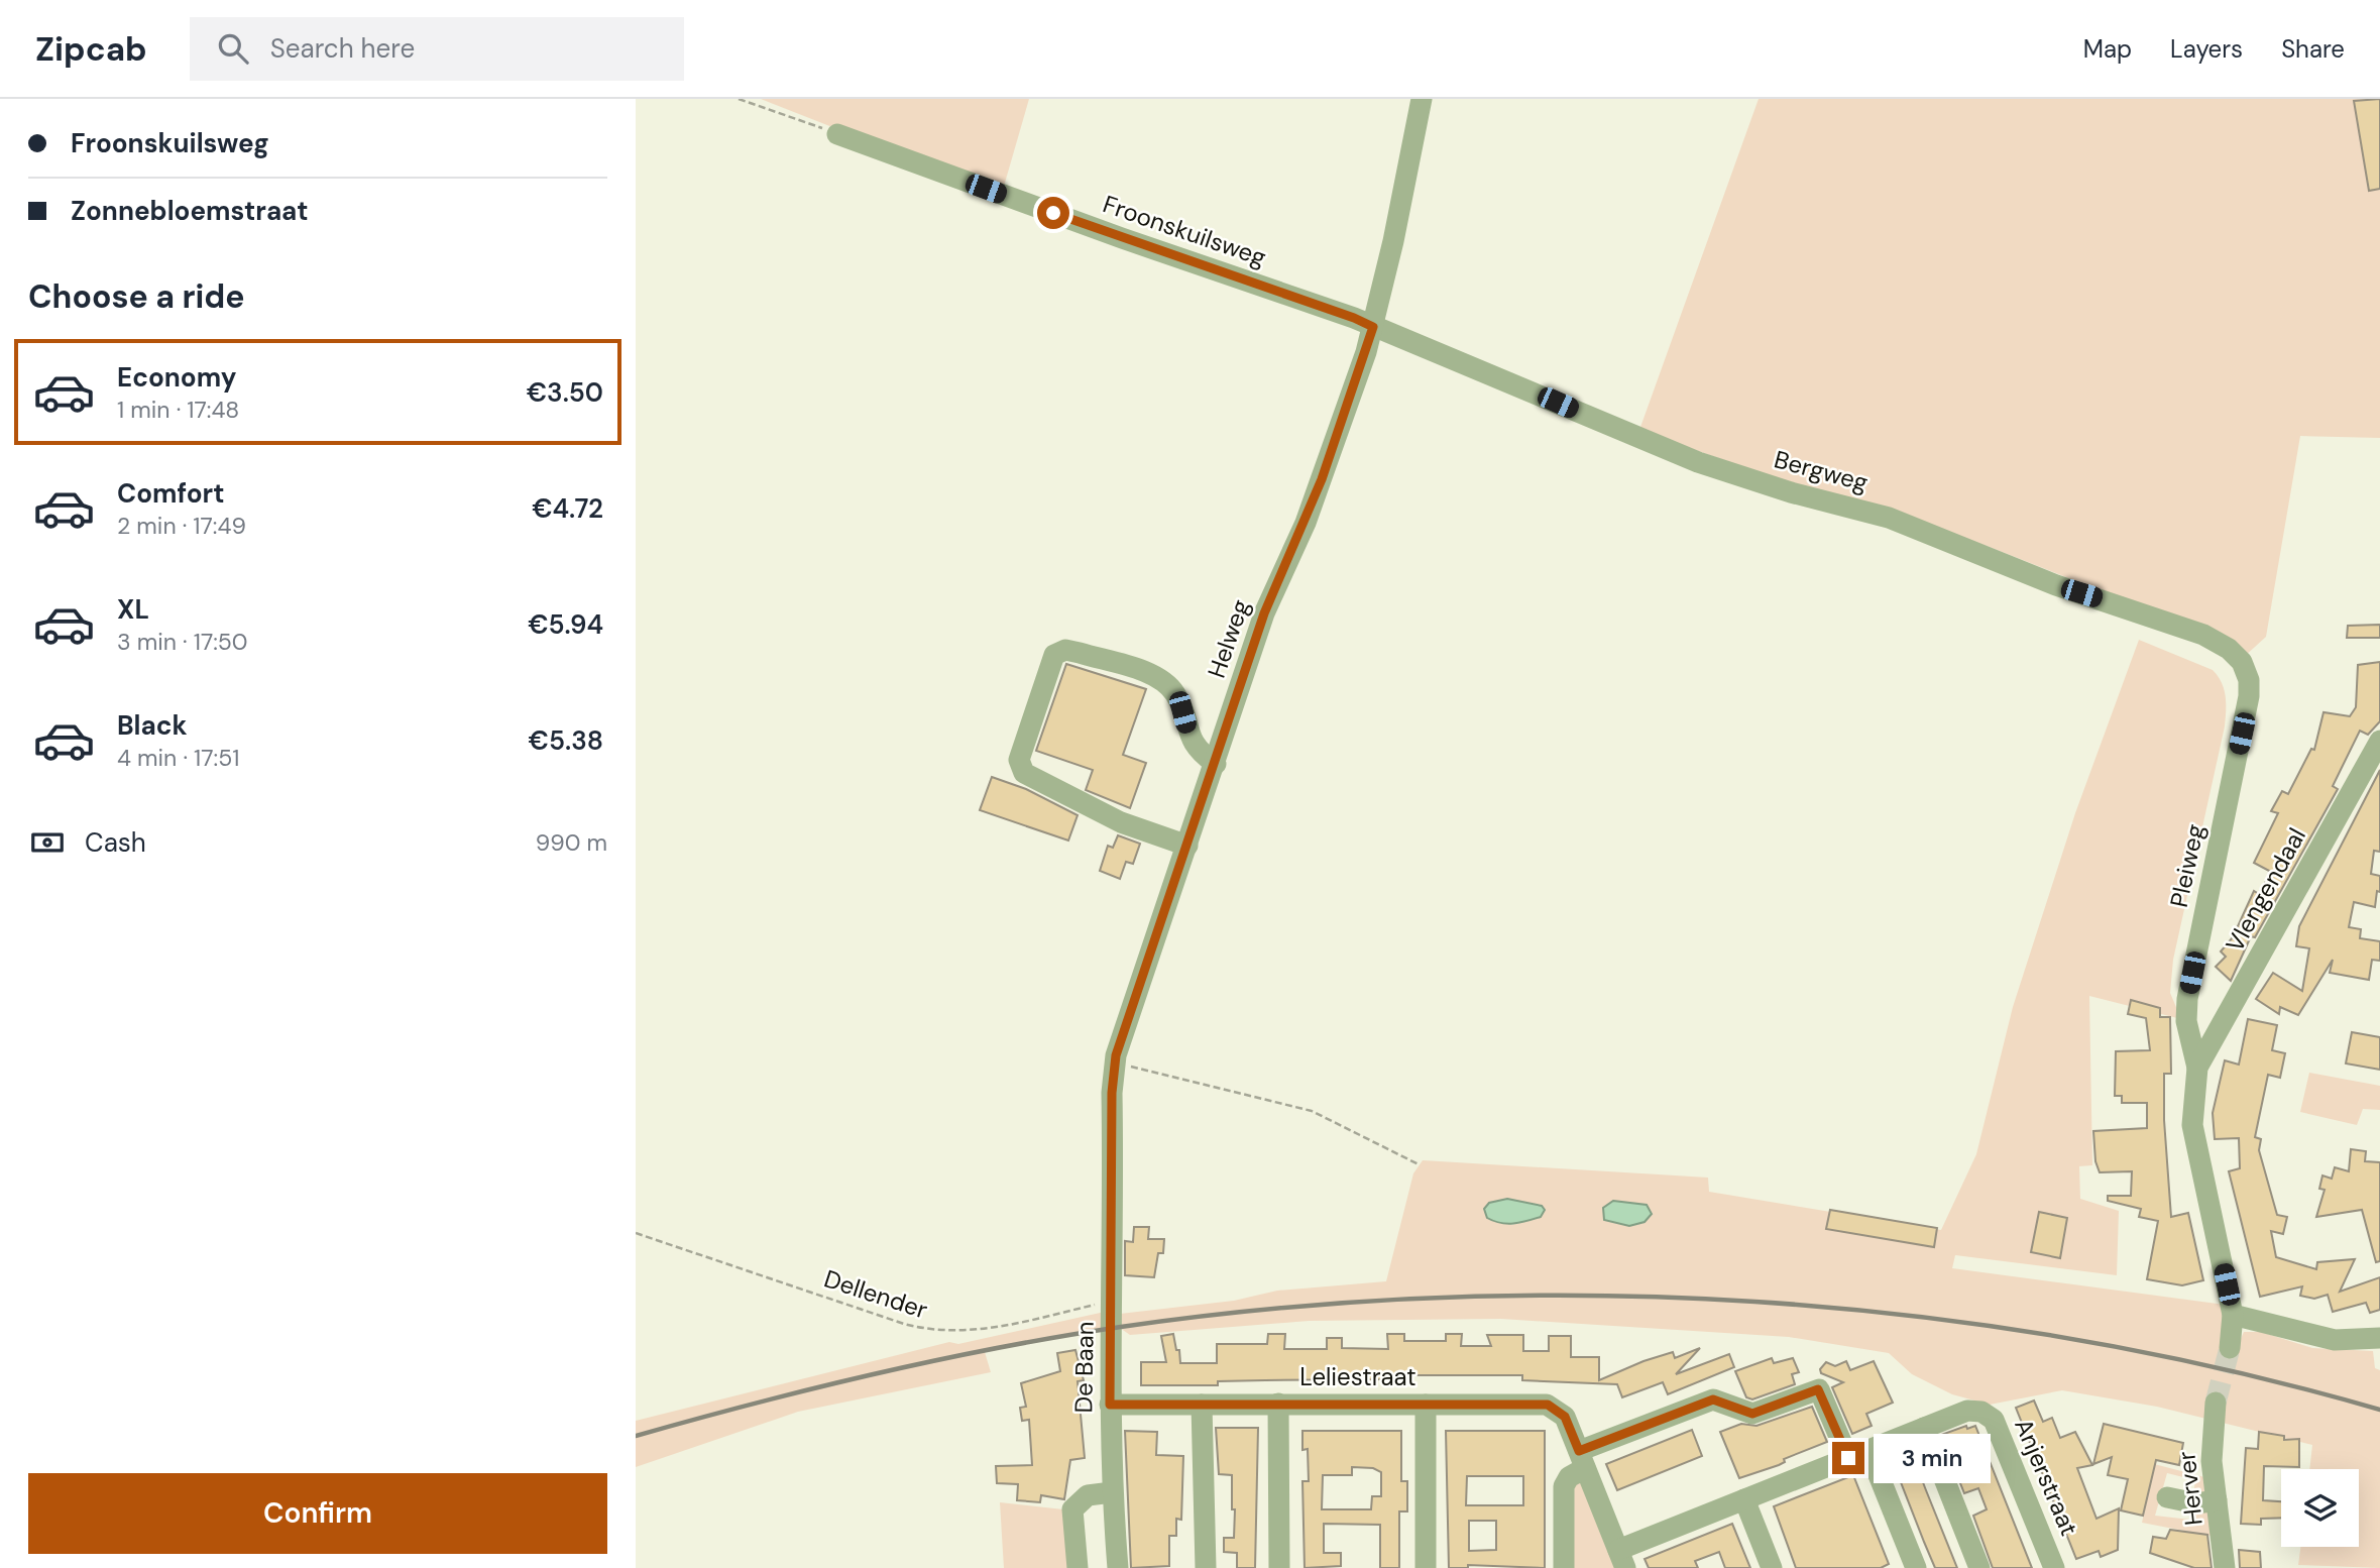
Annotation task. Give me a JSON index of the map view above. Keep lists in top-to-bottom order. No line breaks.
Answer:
{"streets":{"street":["Froonskuilsweg","Bergweg","Helweg","Pleiweg","Vlengendaal","De Baan","Leliestraat","Anjerstraat","Herver"],"path":["Dellender"]},"crossings":[["Froonskuilsweg","Bergweg"],["Froonskuilsweg","Helweg"],["Bergweg","Helweg"],["Bergweg","Pleiweg"],["Helweg","De Baan"],["Pleiweg","Vlengendaal"],["Dellender","De Baan"],["De Baan","Leliestraat"]],"page":{"header":"Zipcab","search":"Search here","nav":["Map","Layers","Share"],"banner":["Froonskuilsweg","Zonnebloemstraat"],"heading":"Choose a ride","list":[{"name":"Economy","note":"1 min · 17:48","value":"€3.50"},{"name":"Comfort","note":"2 min · 17:49","value":"€4.72"},{"name":"XL","note":"3 min · 17:50","value":"€5.94"},{"name":"Black","note":"4 min · 17:51","value":"€5.38"}],"pay":["Cash","990 m"],"bubble":"3 min","buttons":"Confirm"}}
